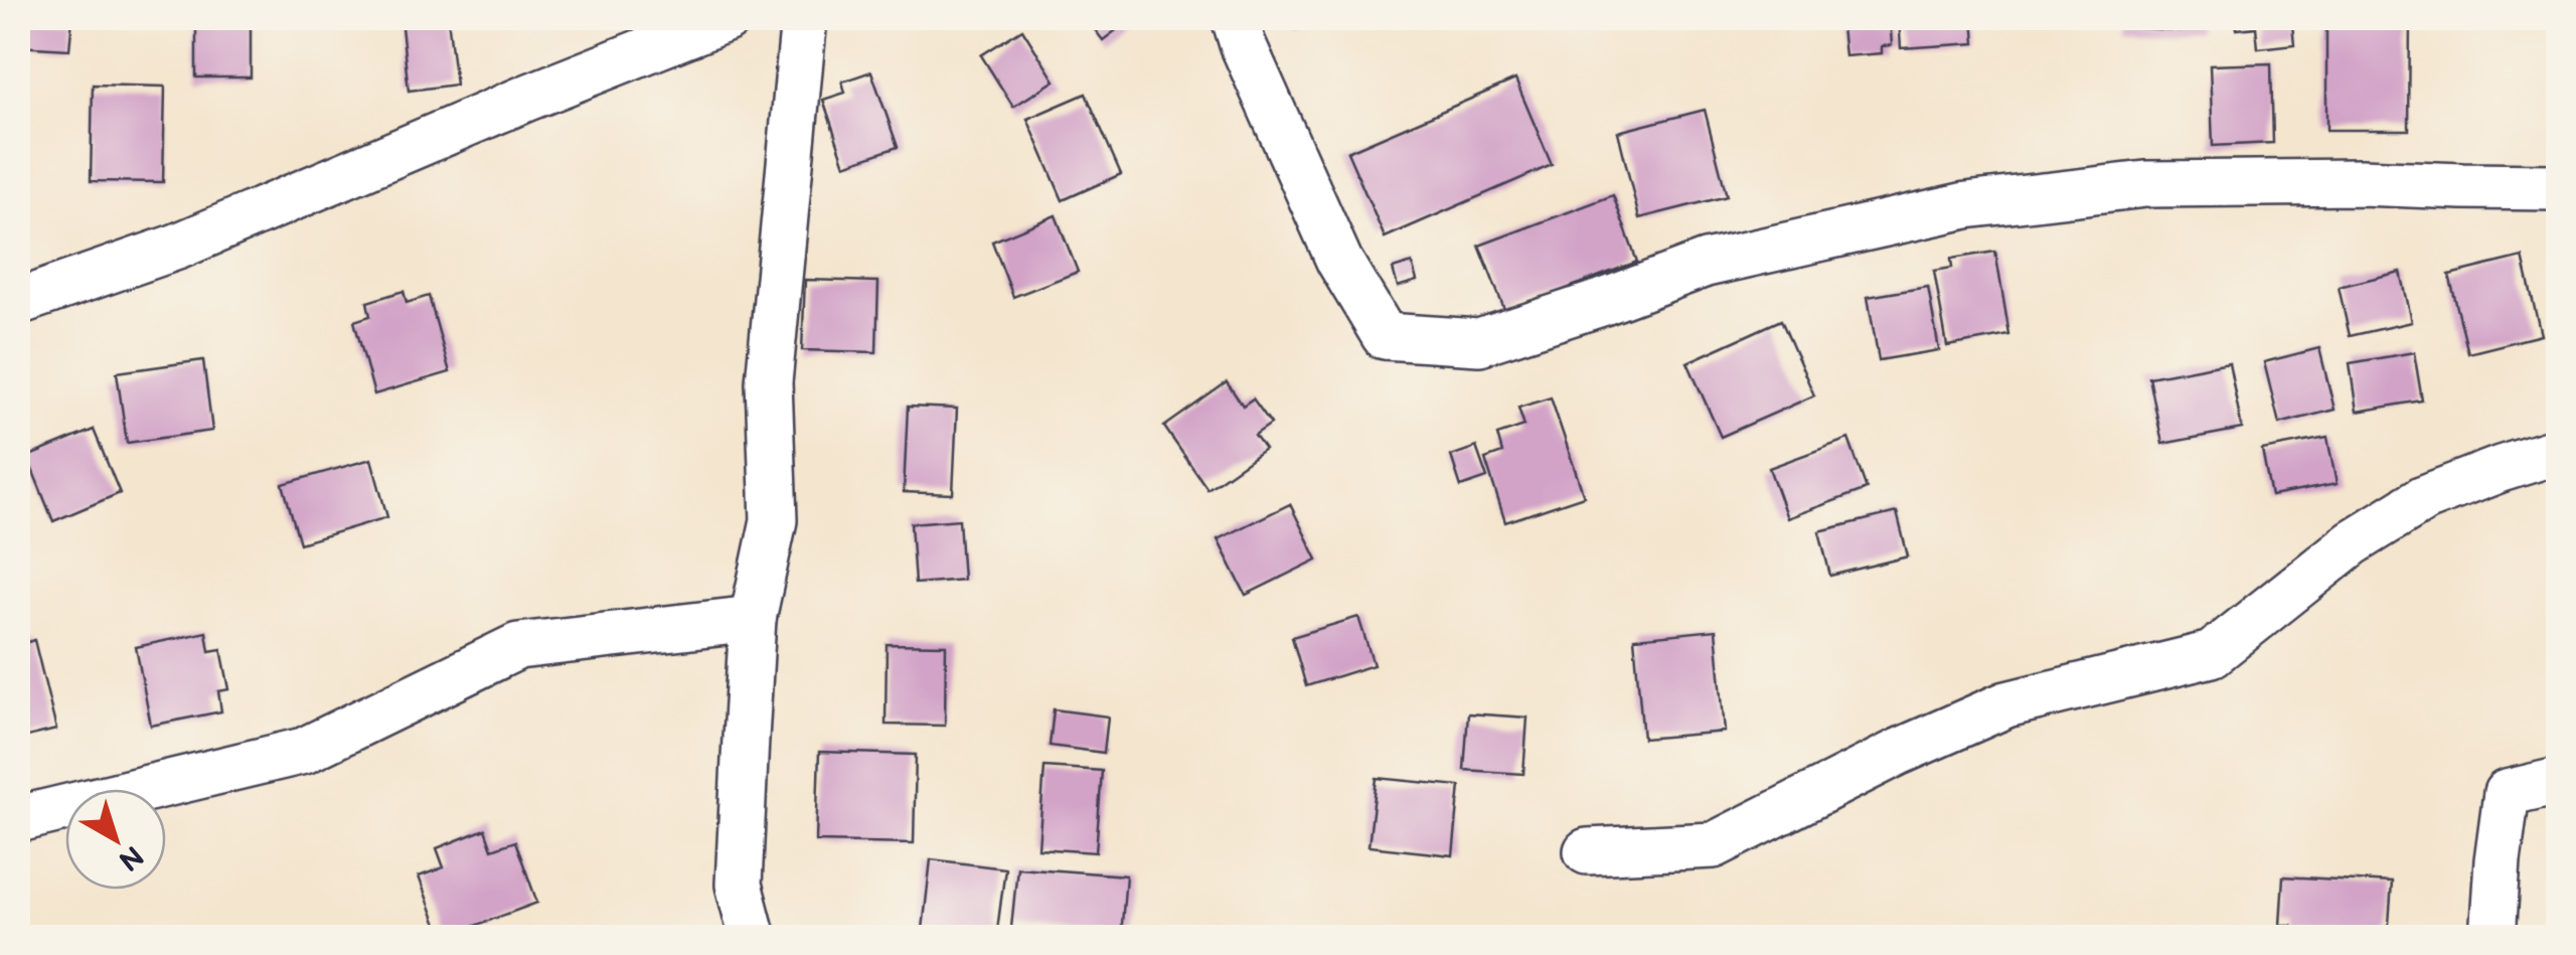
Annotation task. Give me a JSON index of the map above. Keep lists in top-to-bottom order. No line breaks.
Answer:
{"north":"bottom right"}
